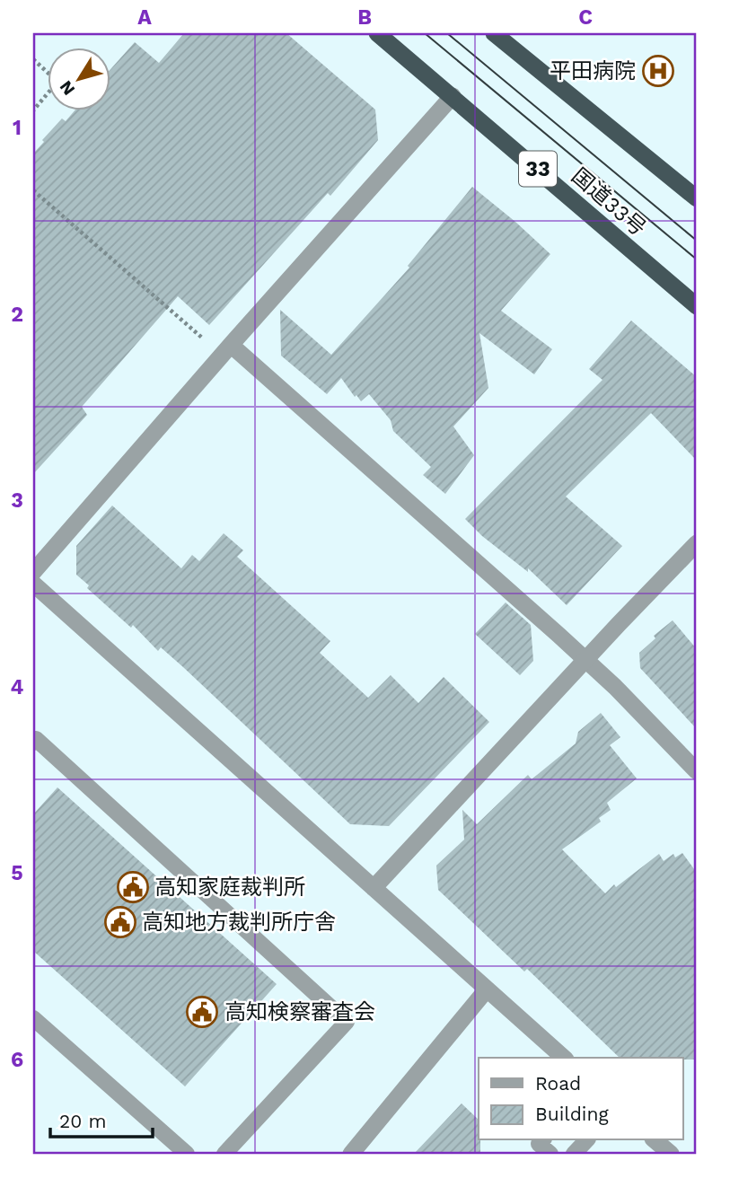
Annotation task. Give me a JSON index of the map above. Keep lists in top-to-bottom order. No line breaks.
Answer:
{"streets":{"highway":["33","国道33号"]},"places":{"hospital":["平田病院"],"public building":["高知家庭裁判所","高知地方裁判所庁舎","高知検察審査会"]},"legend":["Road","Building"],"scale_bar":"20 m","north":"bottom left","grid":{"columns":["A","B","C"],"rows":["1","2","3","4","5","6"]}}
